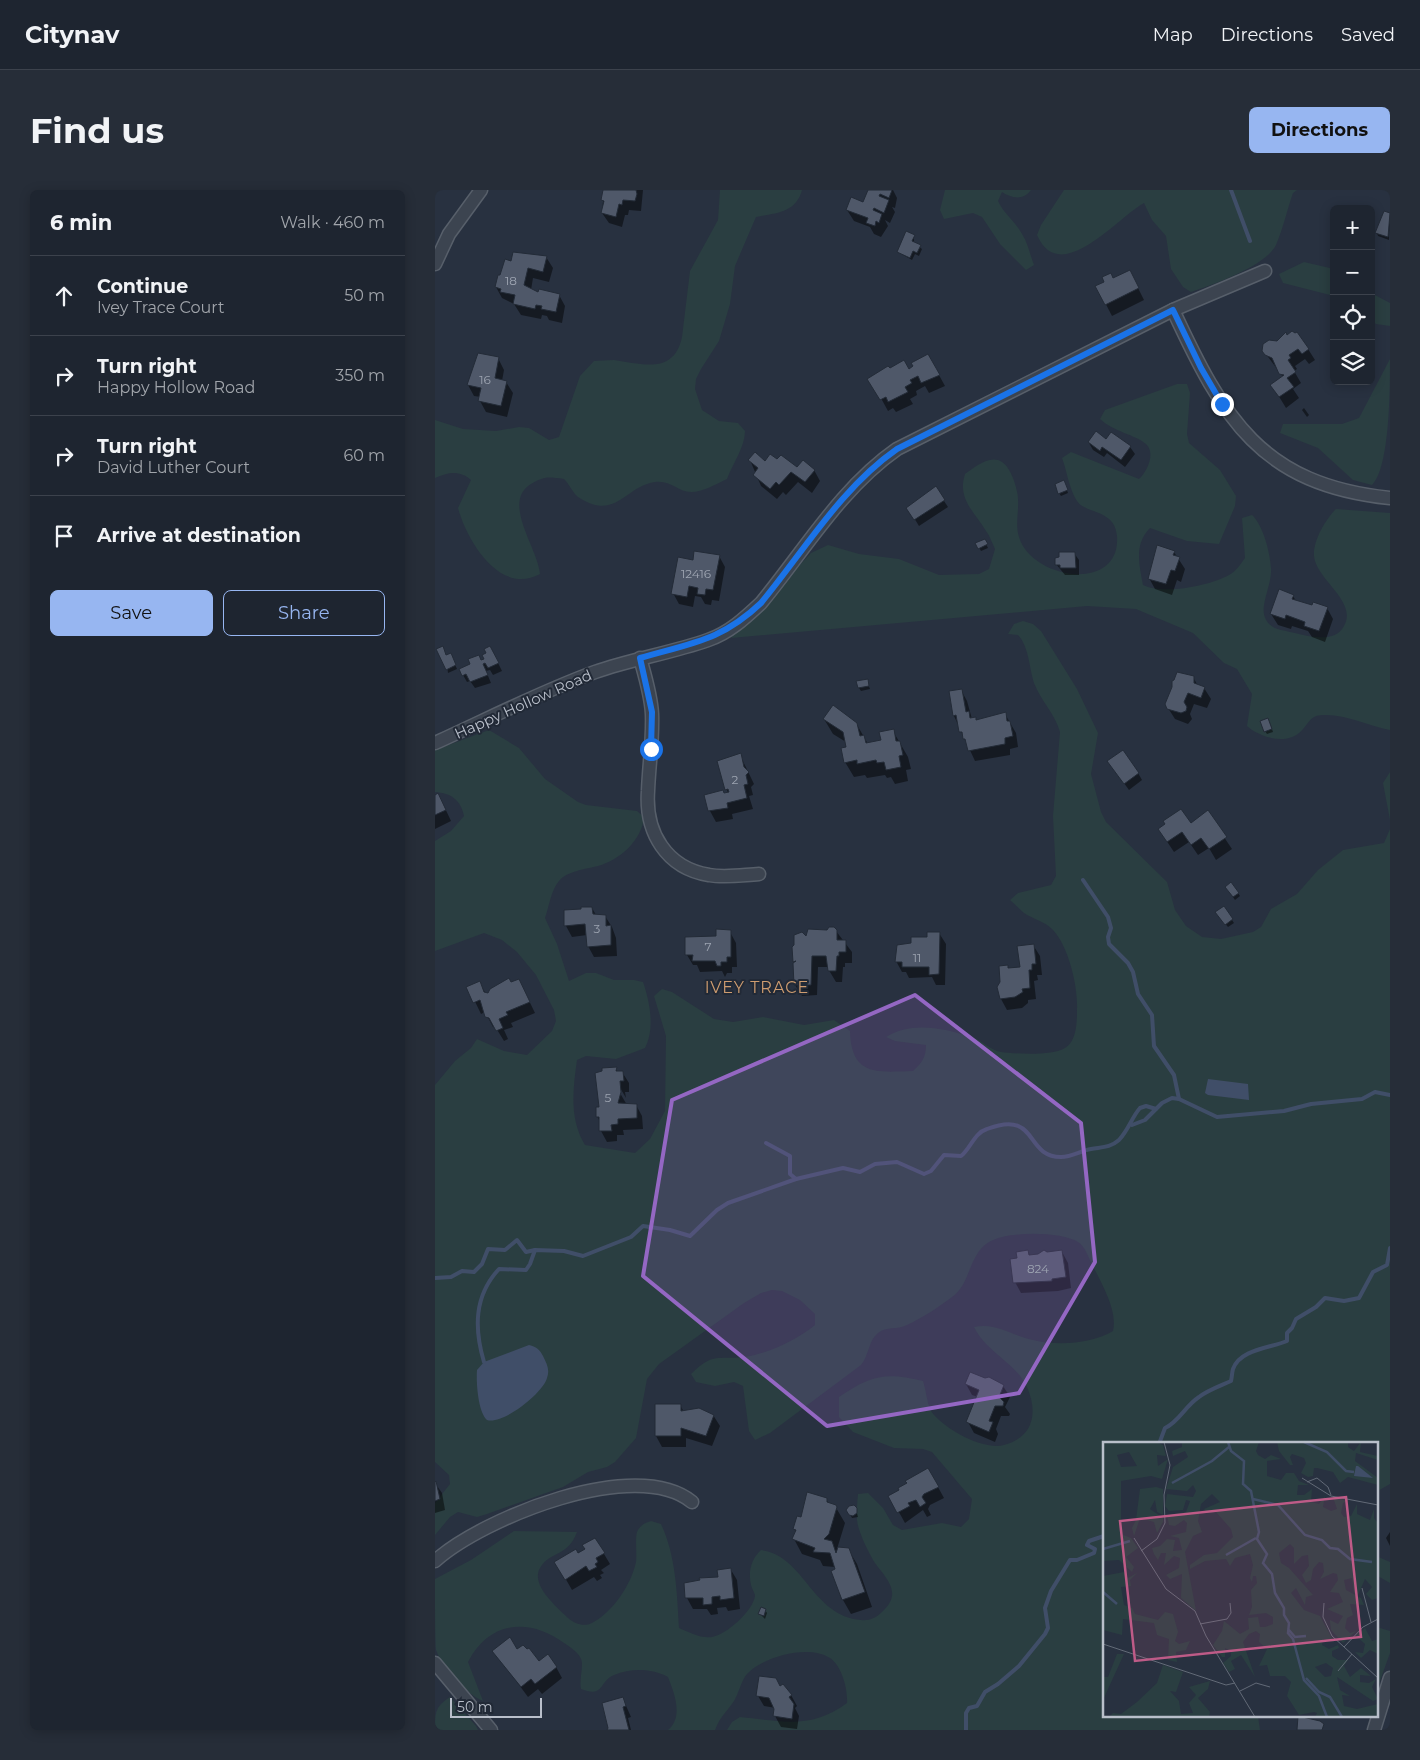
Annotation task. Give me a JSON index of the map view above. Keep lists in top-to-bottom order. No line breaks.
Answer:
{"streets":{"street":["Happy Hollow Road"]},"districts":["IVEY TRACE"],"house_numbers":["18","16","12416","2","3","7","11","5","824"],"scale_bar":"50 m","page":{"header":"Citynav","nav":["Map","Directions","Saved"],"buttons":["Directions",["Save","Share"]],"title":"Find us","heading":["6 min","Walk · 460 m"],"map_buttons":["+","−"],"list":[["Continue","Ivey Trace Court","50 m"],["Turn right","Happy Hollow Road","350 m"],["Turn right","David Luther Court","60 m"],"Arrive at destination"],"scale":"50 m"}}
